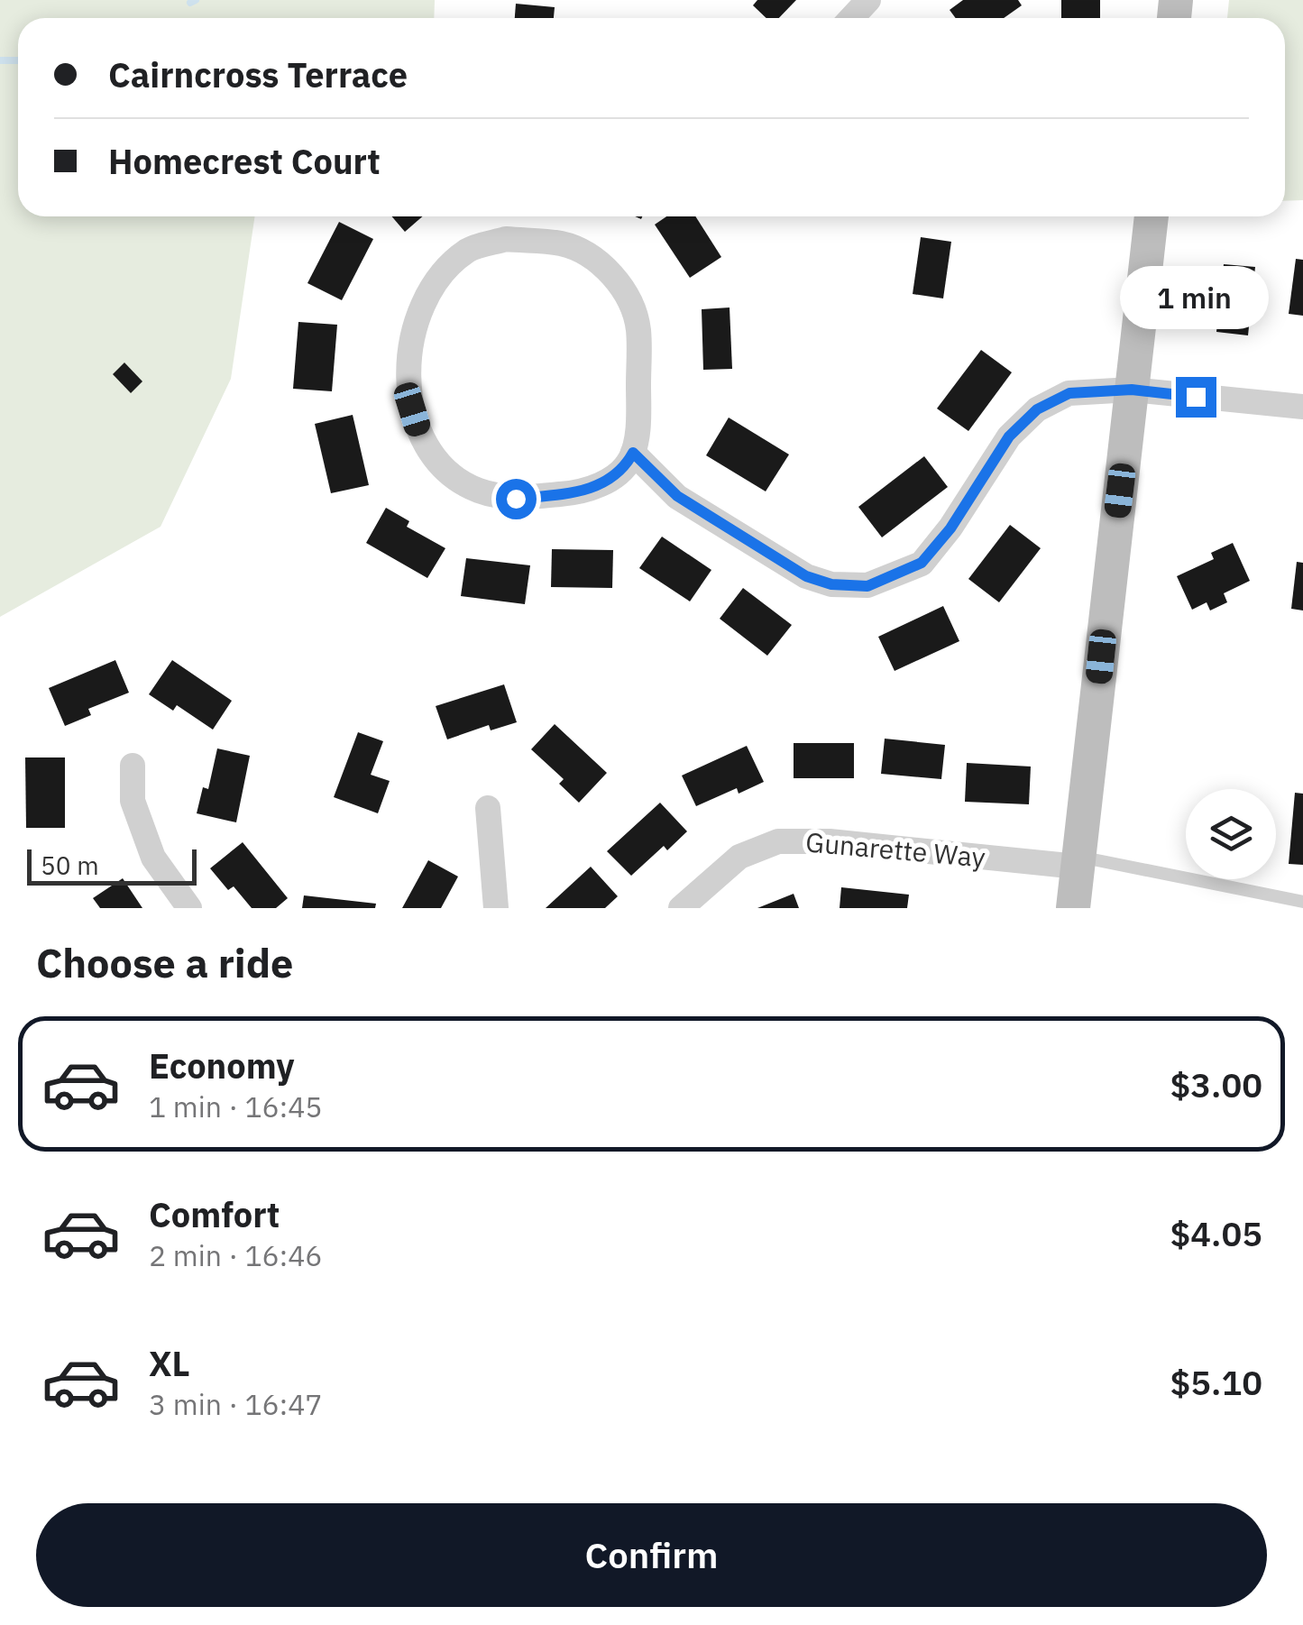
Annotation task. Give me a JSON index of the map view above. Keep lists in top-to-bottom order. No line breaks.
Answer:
{"streets":{"street":["Gunarette Way"]},"scale_bar":"50 m","page":{"banner":["Cairncross Terrace","Homecrest Court"],"bubble":"1 min","scale":"50 m","heading":"Choose a ride","list":[{"name":"Economy","note":"1 min · 16:45","value":"$3.00"},{"name":"Comfort","note":"2 min · 16:46","value":"$4.05"},{"name":"XL","note":"3 min · 16:47","value":"$5.10"}],"buttons":"Confirm"}}
